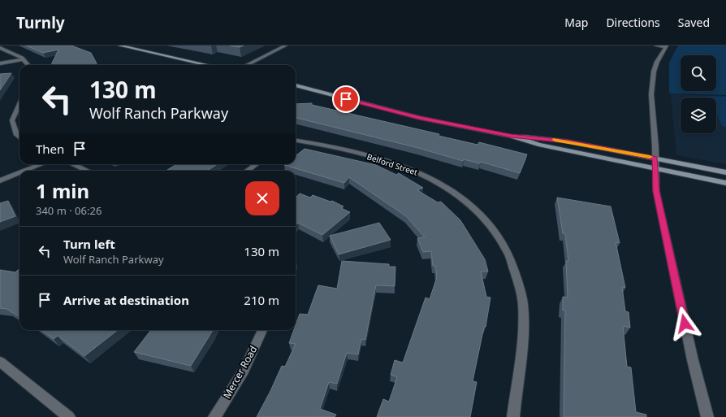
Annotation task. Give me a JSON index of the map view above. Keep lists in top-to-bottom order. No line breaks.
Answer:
{"streets":{"street":["Belford Street","Mercer Road"]},"page":{"header":"Turnly","nav":["Map","Directions","Saved"],"turn":["130 m","Wolf Ranch Parkway"],"then":"Then","heading":["1 min","340 m · 06:26"],"list":[{"name":"Turn left","note":"Wolf Ranch Parkway","value":"130 m"},{"name":"Arrive at destination","value":"210 m"}]}}
